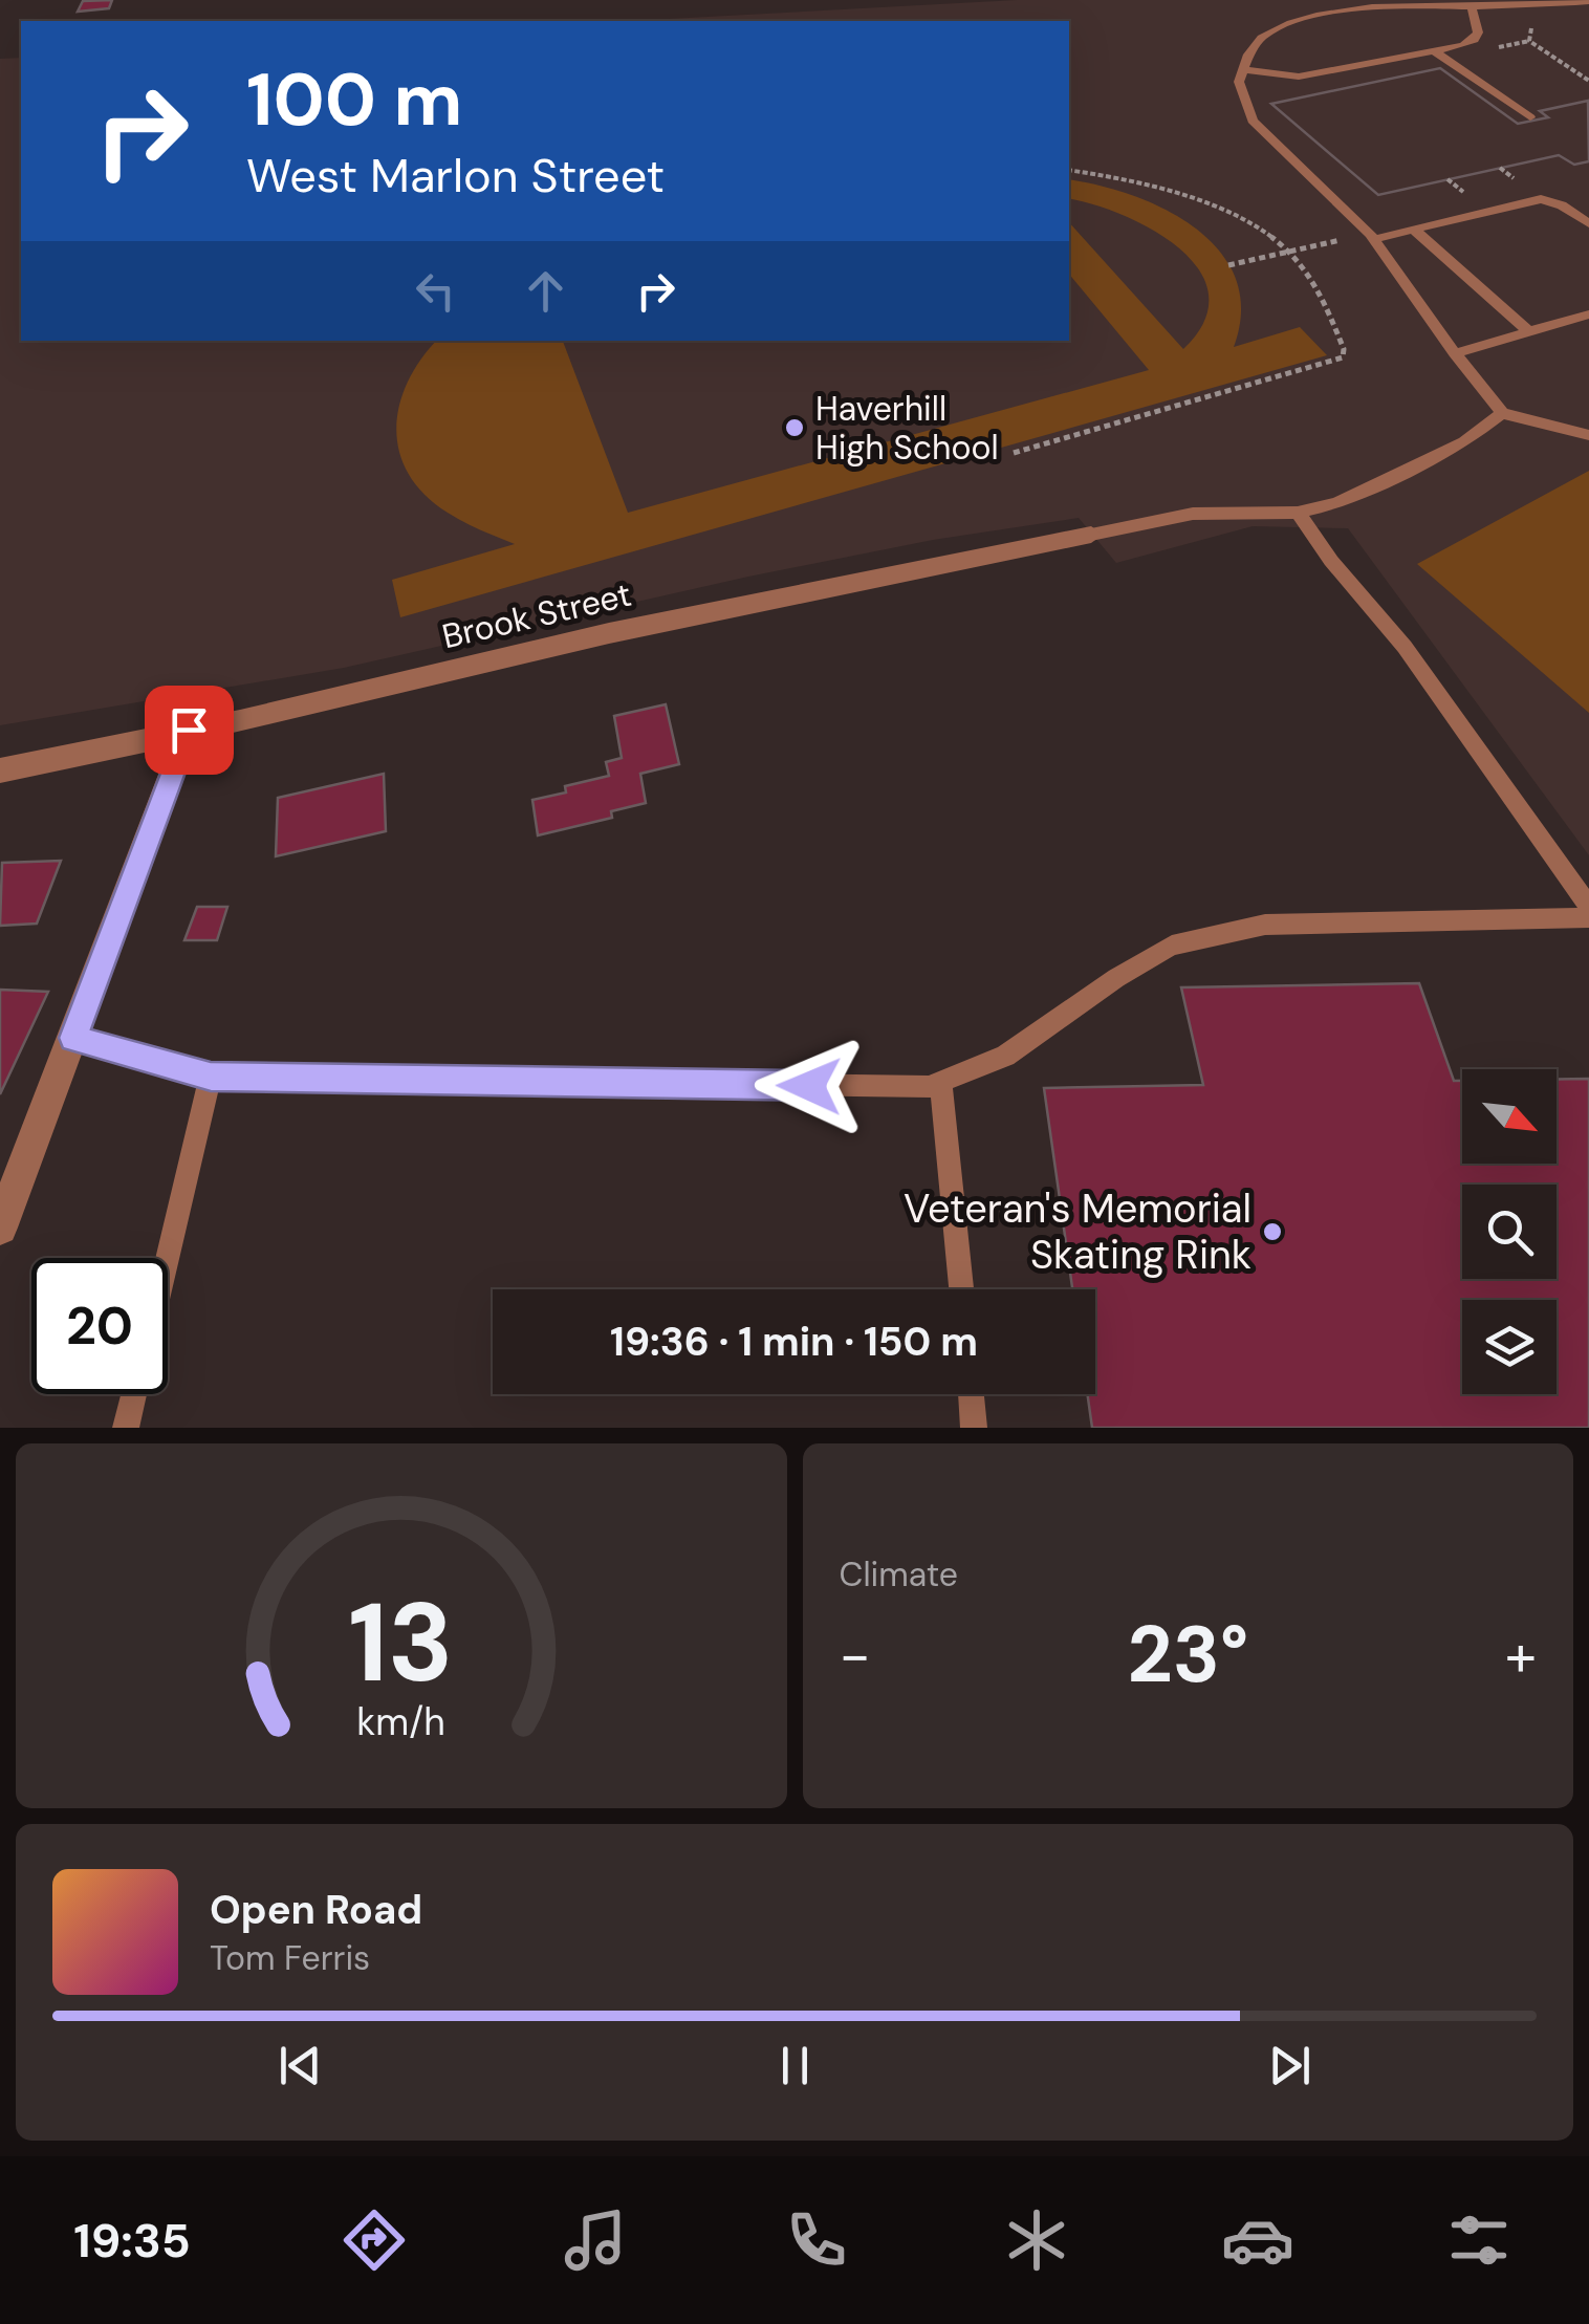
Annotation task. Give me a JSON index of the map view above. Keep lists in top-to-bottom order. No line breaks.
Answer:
{"streets":{"street":["Brook Street"]},"places":["Haverhill High School","Veteran's Memorial Skating Rink"],"north":"bottom right","page":{"turn":["100 m","West Marlon Street"],"limit":"20","trip":"19:36 · 1 min · 150 m","tile":"Climate","heat":["−","23°","+"],"song":["Open Road","Tom Ferris"],"tabs":"19:35","gauge":["13","km/h"]}}
